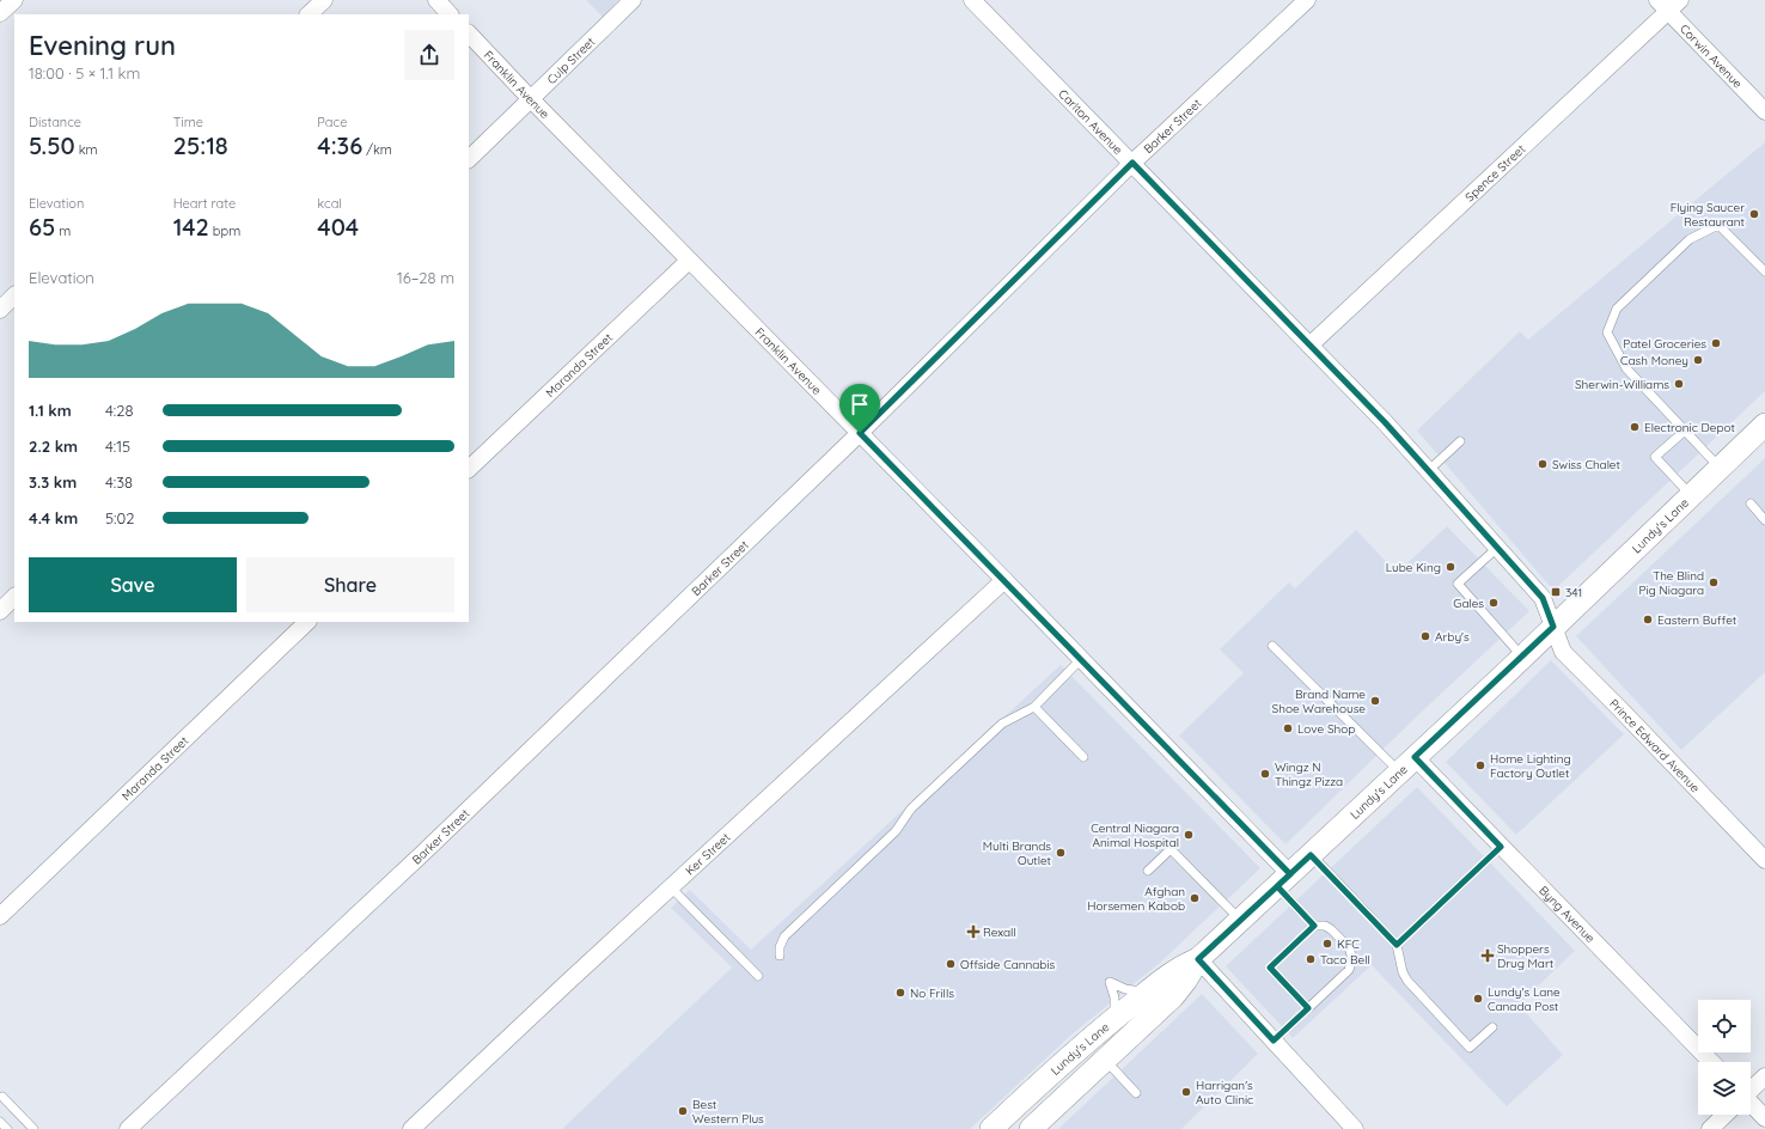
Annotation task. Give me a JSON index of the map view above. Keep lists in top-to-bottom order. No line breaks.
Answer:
{"streets":{"main road":["Lundy's Lane"],"street":["Corwin Avenue","Culp Street","Franklin Avenue","Carlton Avenue","Barker Street","Spence Street","Maranda Street","Prince Edward Avenue","Ker Street","Byng Avenue"]},"crossings":[["Corwin Avenue","Spence Street"],["Culp Street","Franklin Avenue"],["Franklin Avenue","Barker Street"],["Franklin Avenue","Maranda Street"],["Franklin Avenue","Lundy's Lane"],["Franklin Avenue","Ker Street"],["Carlton Avenue","Barker Street"],["Carlton Avenue","Spence Street"],["Carlton Avenue","Lundy's Lane"],["Carlton Avenue","Prince Edward Avenue"],["Lundy's Lane","Prince Edward Avenue"],["Lundy's Lane","Byng Avenue"]],"places":{"other":["Flying Saucer Restaurant","Patel Groceries","Cash Money","Sherwin-Williams","Electronic Depot","Swiss Chalet","Lube King","The Blind Pig Niagara","Gales","Eastern Buffet","Arby's","Brand Name Shoe Warehouse","Love Shop","Home Lighting Factory Outlet","Wingz N Thingz Pizza","Central Niagara Animal Hospital","Multi Brands Outlet","Afghan Horsemen Kabob","KFC","Taco Bell","Offside Cannabis","No Frills","Lundy's Lane Canada Post","Harrigan's Auto Clinic","Best Western Plus"],"transit":["341"],"health":["Rexall","Shoppers Drug Mart"]},"page":{"heading":["Evening run","18:00 · 5 × 1.1 km"],"stats":[["Distance","5.50 km"],["Time","25:18"],["Pace","4:36 /km"],["Elevation","65 m"],["Heart rate","142 bpm"],["kcal","404"]],"chart":["Elevation","16–28 m"],"list":[{"name":"1.1 km","note":"4:28"},{"name":"2.2 km","note":"4:15"},{"name":"3.3 km","note":"4:38"},{"name":"4.4 km","note":"5:02"}],"buttons":["Save","Share"]}}
